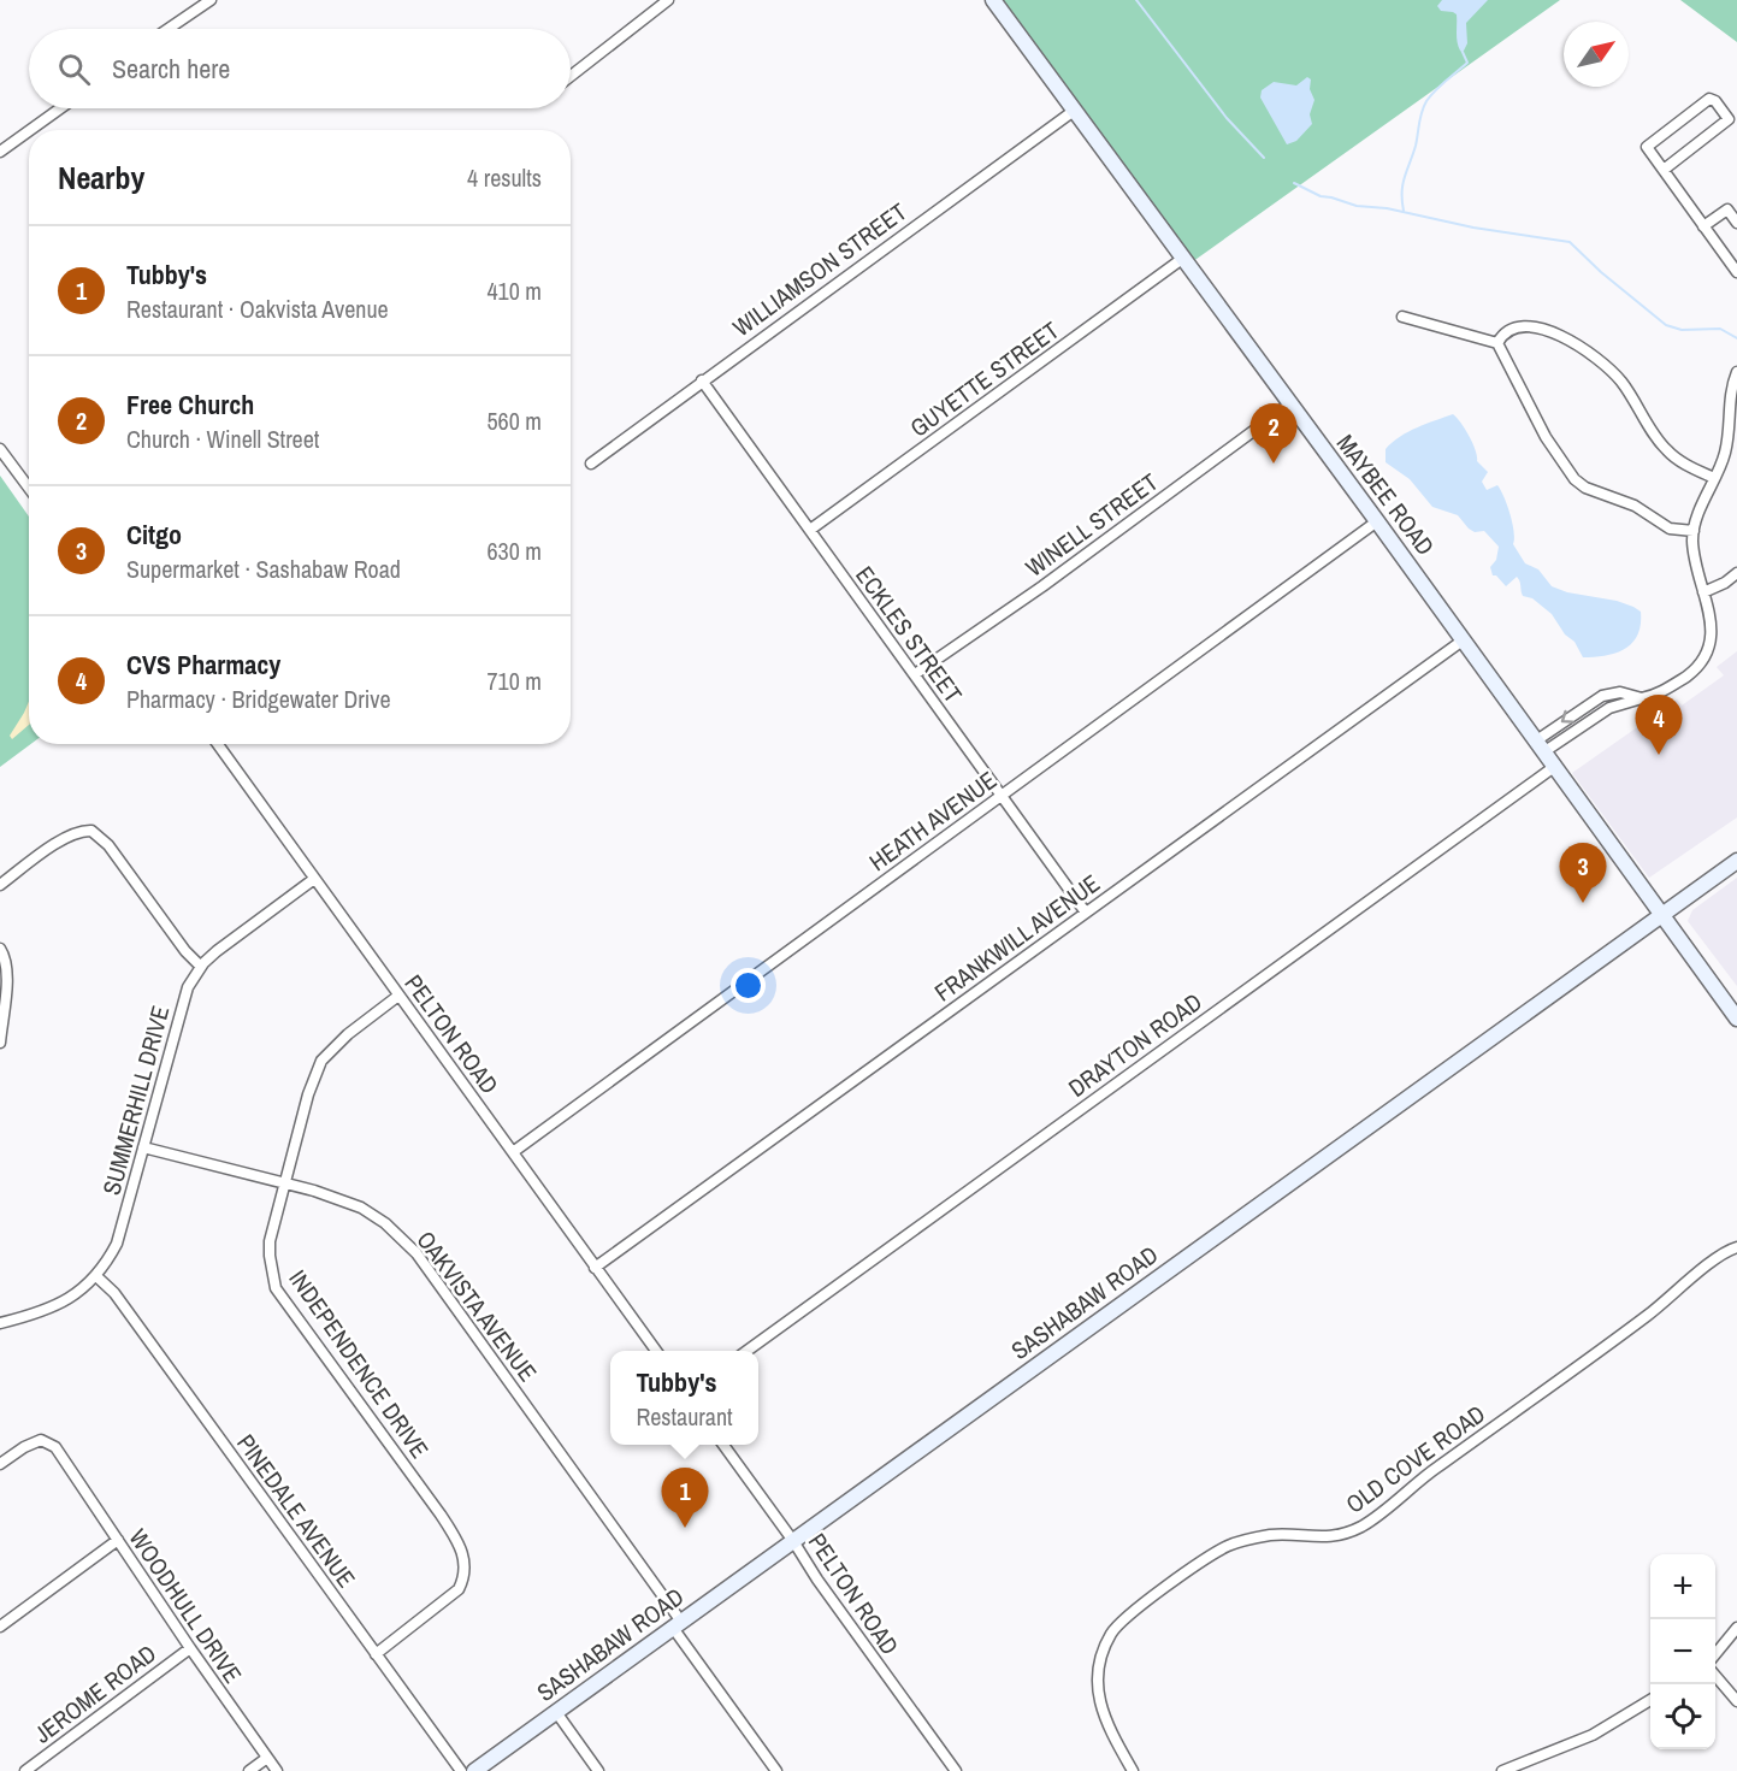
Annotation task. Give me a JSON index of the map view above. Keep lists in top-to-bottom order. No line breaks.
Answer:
{"streets":{"street":["WILLIAMSON STREET","GUYETTE STREET","MAYBEE ROAD","WINELL STREET","ECKLES STREET","HEATH AVENUE","FRANKWILL AVENUE","PELTON ROAD","DRAYTON ROAD","SUMMERHILL DRIVE","SASHABAW ROAD","OAKVISTA AVENUE","INDEPENDENCE DRIVE","OLD COVE ROAD","PINEDALE AVENUE","WOODHULL DRIVE","JEROME ROAD"]},"crossings":[["WILLIAMSON STREET","MAYBEE ROAD"],["WILLIAMSON STREET","ECKLES STREET"],["GUYETTE STREET","MAYBEE ROAD"],["GUYETTE STREET","ECKLES STREET"],["MAYBEE ROAD","WINELL STREET"],["MAYBEE ROAD","HEATH AVENUE"],["MAYBEE ROAD","FRANKWILL AVENUE"],["MAYBEE ROAD","DRAYTON ROAD"],["MAYBEE ROAD","SASHABAW ROAD"],["WINELL STREET","ECKLES STREET"],["ECKLES STREET","HEATH AVENUE"],["ECKLES STREET","FRANKWILL AVENUE"],["HEATH AVENUE","PELTON ROAD"],["FRANKWILL AVENUE","PELTON ROAD"],["PELTON ROAD","SUMMERHILL DRIVE"],["PELTON ROAD","SASHABAW ROAD"],["PELTON ROAD","INDEPENDENCE DRIVE"],["SUMMERHILL DRIVE","OAKVISTA AVENUE"],["SUMMERHILL DRIVE","PINEDALE AVENUE"],["SASHABAW ROAD","OAKVISTA AVENUE"],["OAKVISTA AVENUE","INDEPENDENCE DRIVE"],["INDEPENDENCE DRIVE","PINEDALE AVENUE"],["WOODHULL DRIVE","JEROME ROAD"]],"north":"top right","page":{"search":"Search here","heading":["Nearby","4 results"],"list":[{"mark":"1","name":"Tubby's","note":"Restaurant · Oakvista Avenue","value":"410 m"},{"mark":"2","name":"Free Church","note":"Church · Winell Street","value":"560 m"},{"mark":"3","name":"Citgo","note":"Supermarket · Sashabaw Road","value":"630 m"},{"mark":"4","name":"CVS Pharmacy","note":"Pharmacy · Bridgewater Drive","value":"710 m"}],"pins":["2","4","3","1"],"popup":["Tubby's","Restaurant"],"map_buttons":["+","−"]}}
